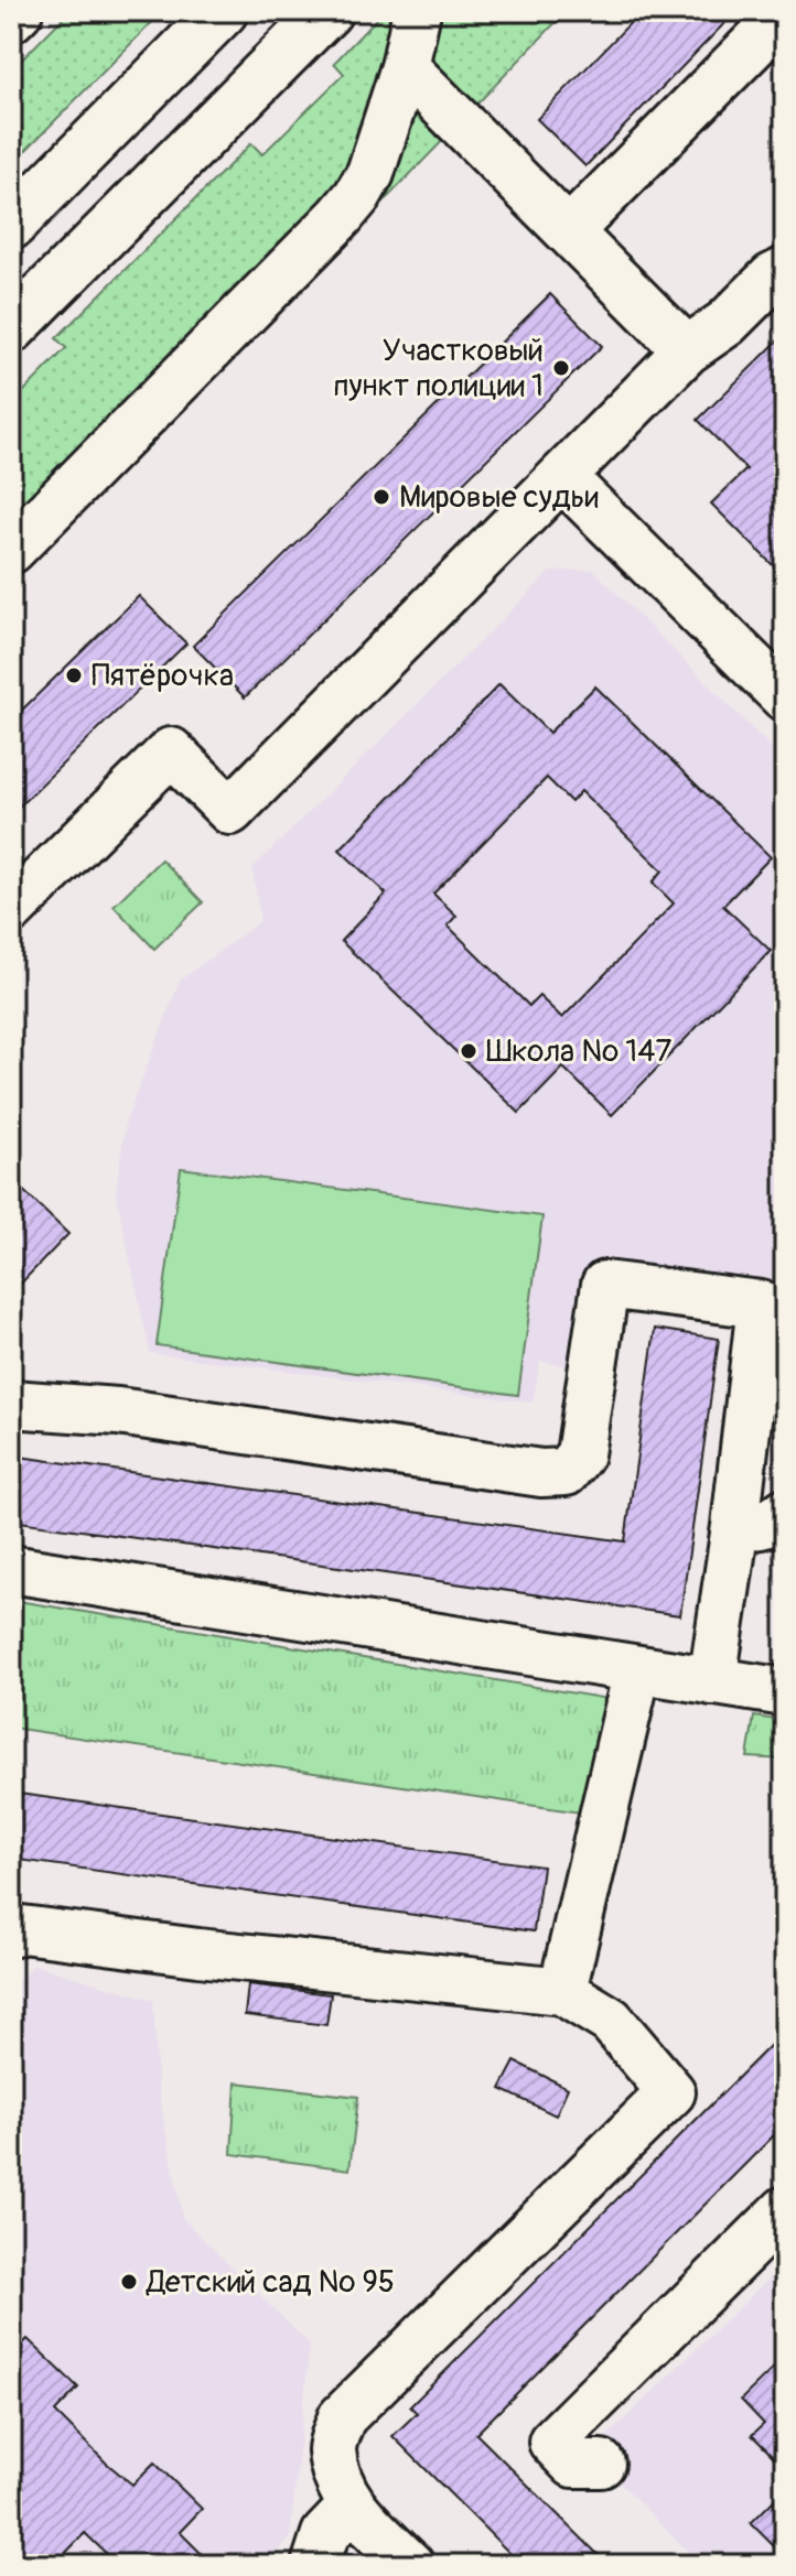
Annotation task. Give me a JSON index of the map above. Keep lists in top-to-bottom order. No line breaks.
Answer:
{"places":["Участковый пункт полиции 1","Мировые судьи","Пятёрочка","Школа № 147","Детский сад № 95"]}
